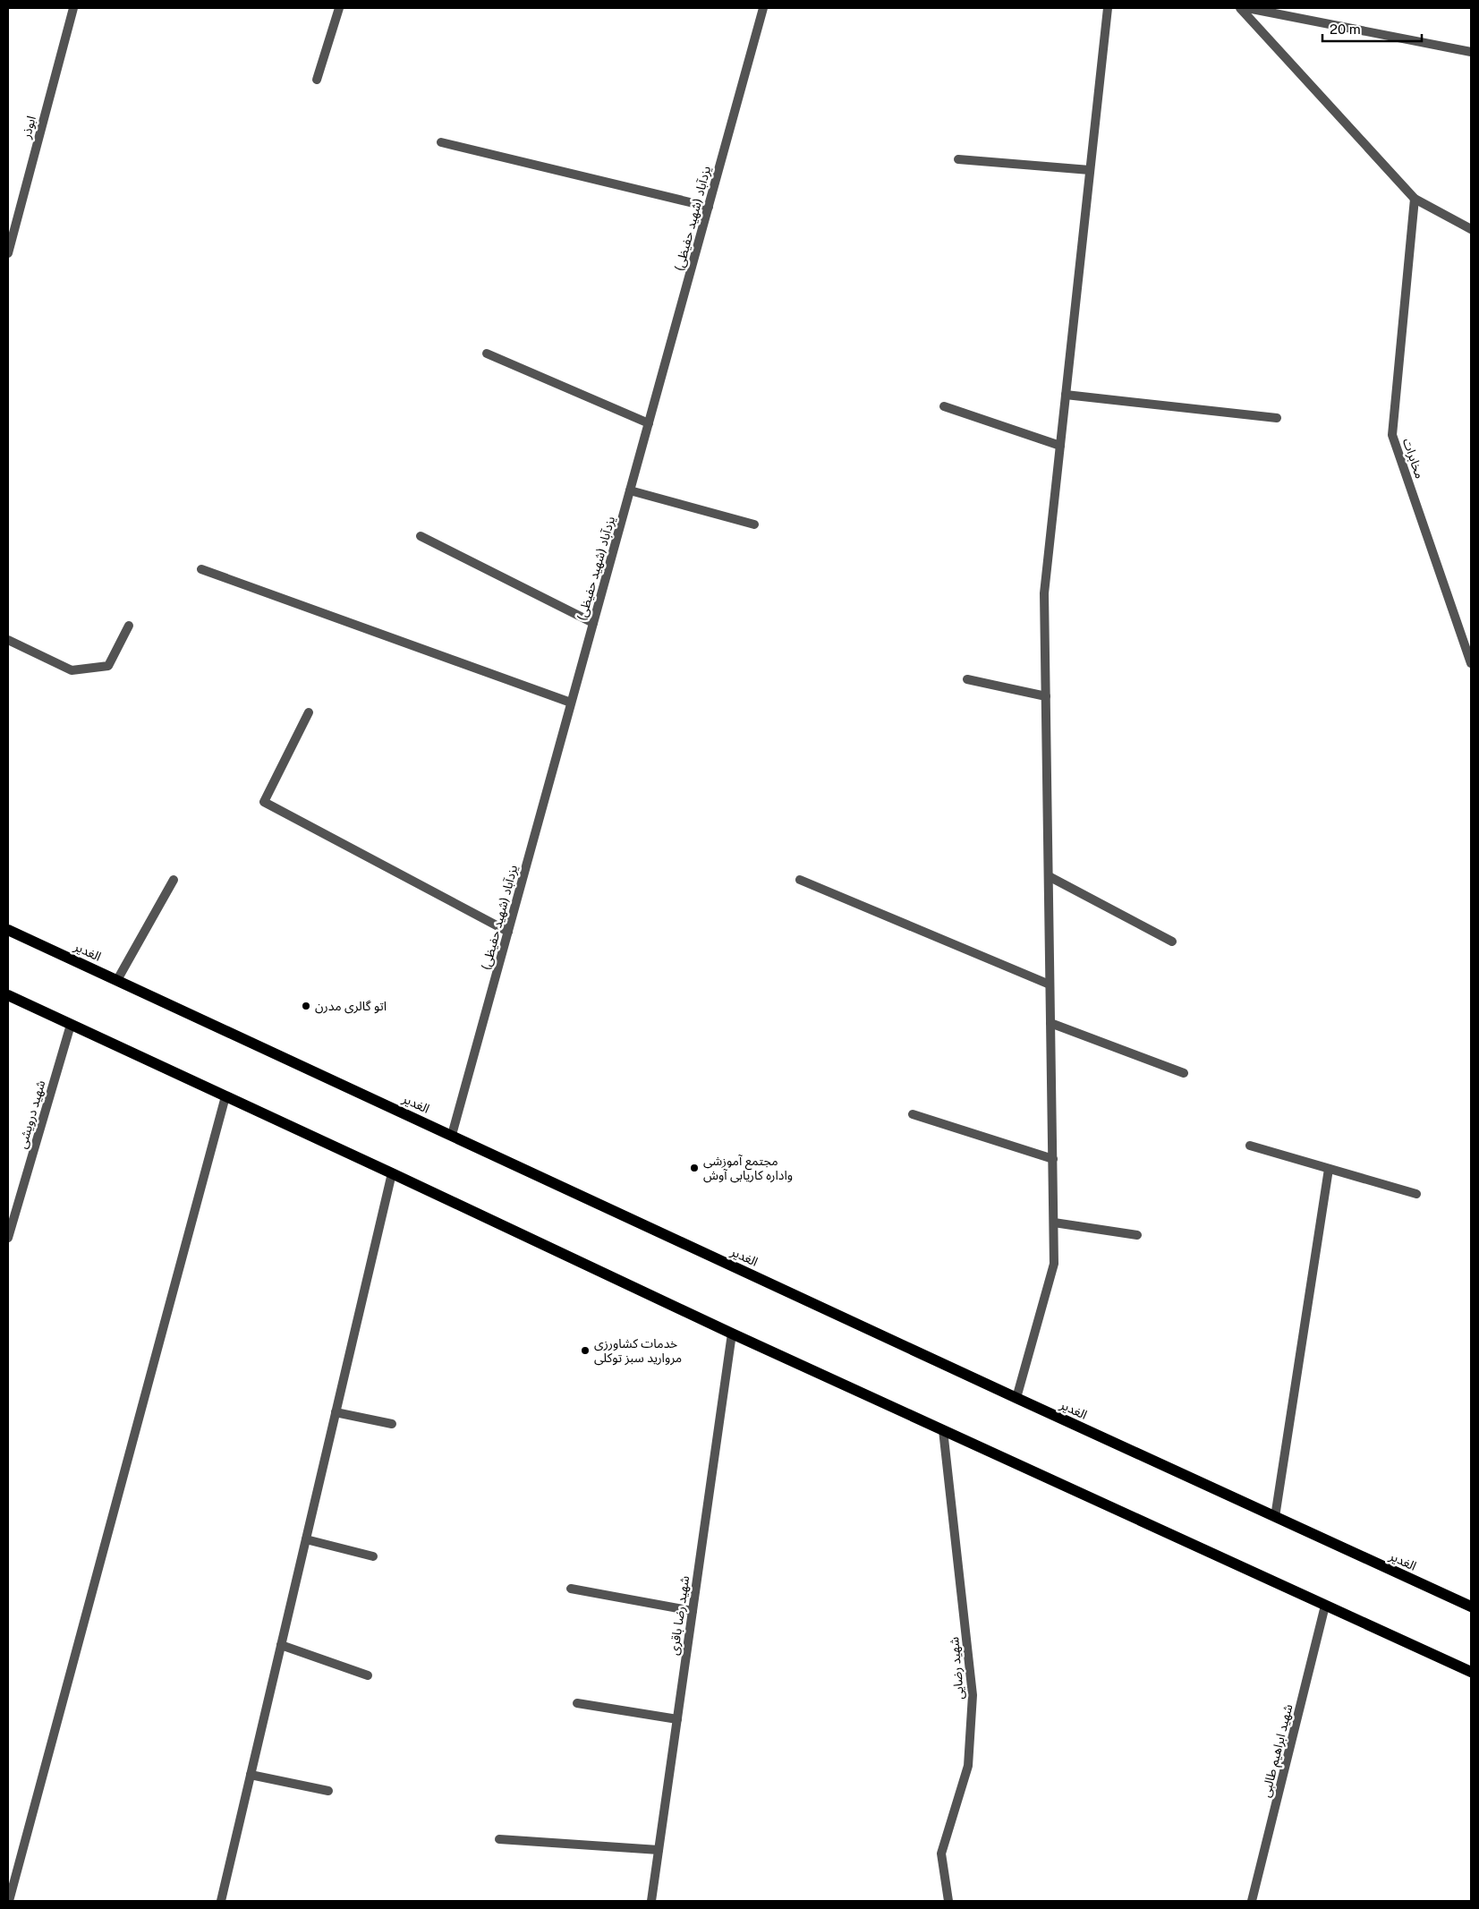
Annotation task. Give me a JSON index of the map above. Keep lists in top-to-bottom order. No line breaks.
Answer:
{"streets":{"main road":["الغدیر"],"street":["ابوذر","یزدآباد (شهید حفیظی)","مخابرات","شهید درویشی","شهید رضا باقری","شهید رضایی","شهید ابراهیم طالبی"]},"crossings":[["یزدآباد (شهید حفیظی)","الغدیر"]],"places":["اتو گالری مدرن","مجتمع آموزشی واداره کاریابی آوش","خدمات کشاورزی مروارید سبز توکلی"],"scale_bar":"20 m"}
